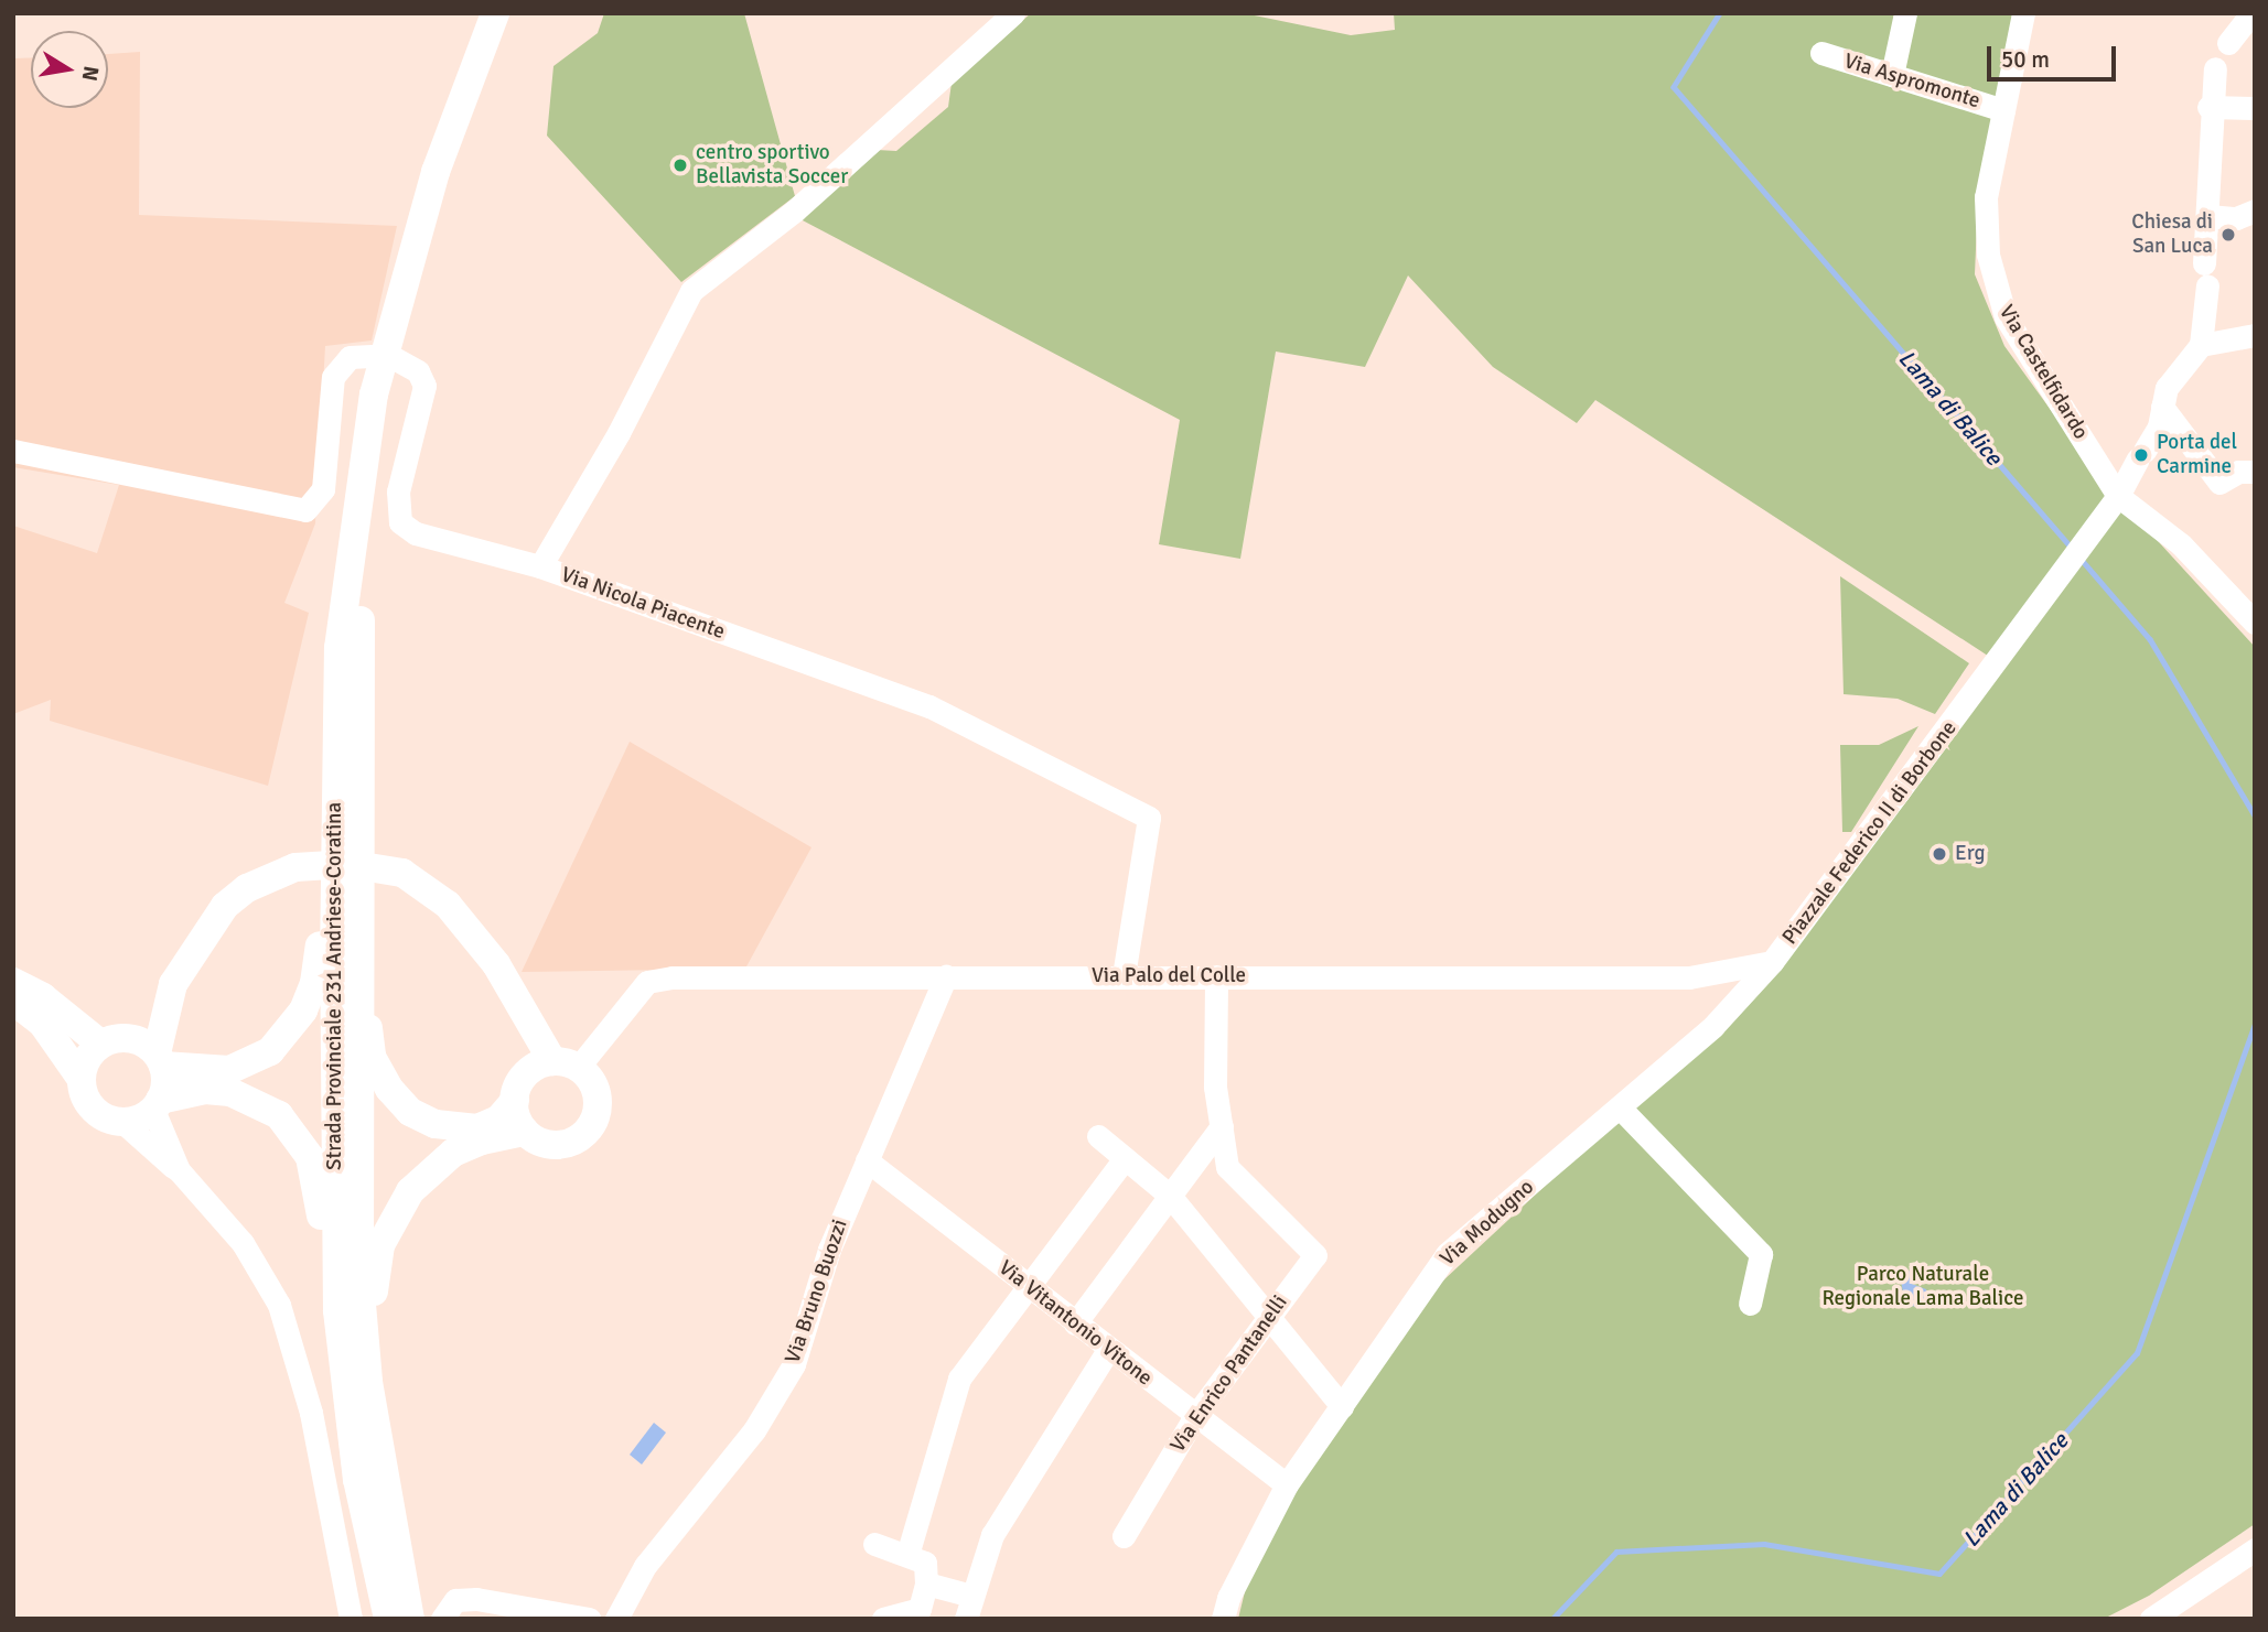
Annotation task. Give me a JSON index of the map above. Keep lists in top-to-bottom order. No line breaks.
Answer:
{"streets":{"main road":["Strada Provinciale 231 Andriese-Coratina"],"street":["Via Aspromonte","Via Castelfidardo","Via Nicola Piacente","Piazzale Federico II di Borbone","Via Palo del Colle","Via Modugno","Via Bruno Buozzi","Via Vitantonio Vitone","Via Enrico Pantanelli"]},"crossings":[["Via Aspromonte","Via Castelfidardo"],["Via Castelfidardo","Piazzale Federico II di Borbone"],["Via Nicola Piacente","Via Palo del Colle"],["Piazzale Federico II di Borbone","Via Palo del Colle"],["Piazzale Federico II di Borbone","Via Modugno"],["Via Palo del Colle","Via Modugno"],["Via Palo del Colle","Via Bruno Buozzi"],["Via Modugno","Via Vitantonio Vitone"],["Via Bruno Buozzi","Via Vitantonio Vitone"],["Via Vitantonio Vitone","Via Enrico Pantanelli"]],"water":["Lama di Balice"],"parks":["Parco Naturale Regionale Lama Balice"],"places":["centro sportivo Bellavista Soccer","Chiesa di San Luca","Porta del Carmine","Erg"],"scale_bar":"50 m","north":"right"}
